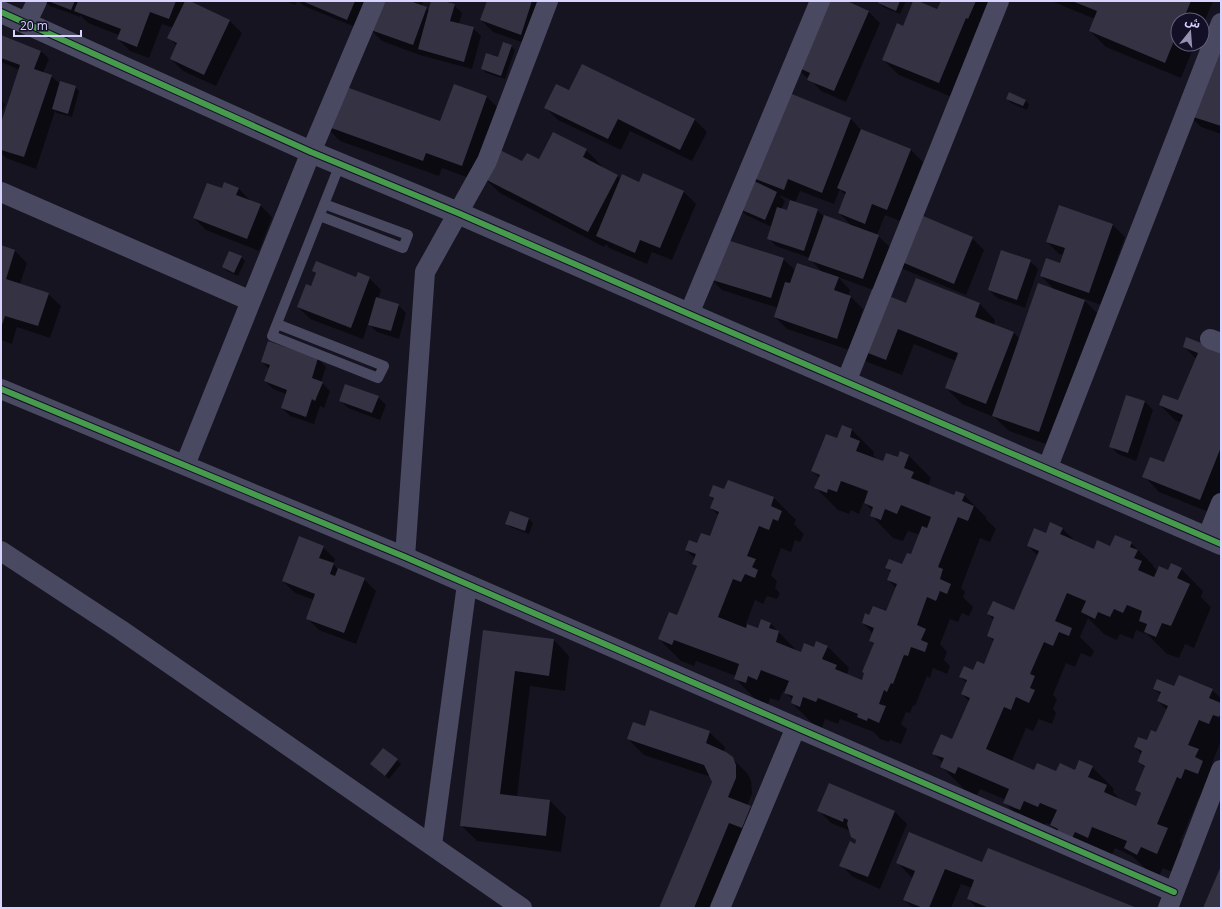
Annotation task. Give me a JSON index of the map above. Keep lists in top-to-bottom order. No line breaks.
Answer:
{"scale_bar":"20 m","north":"top"}
